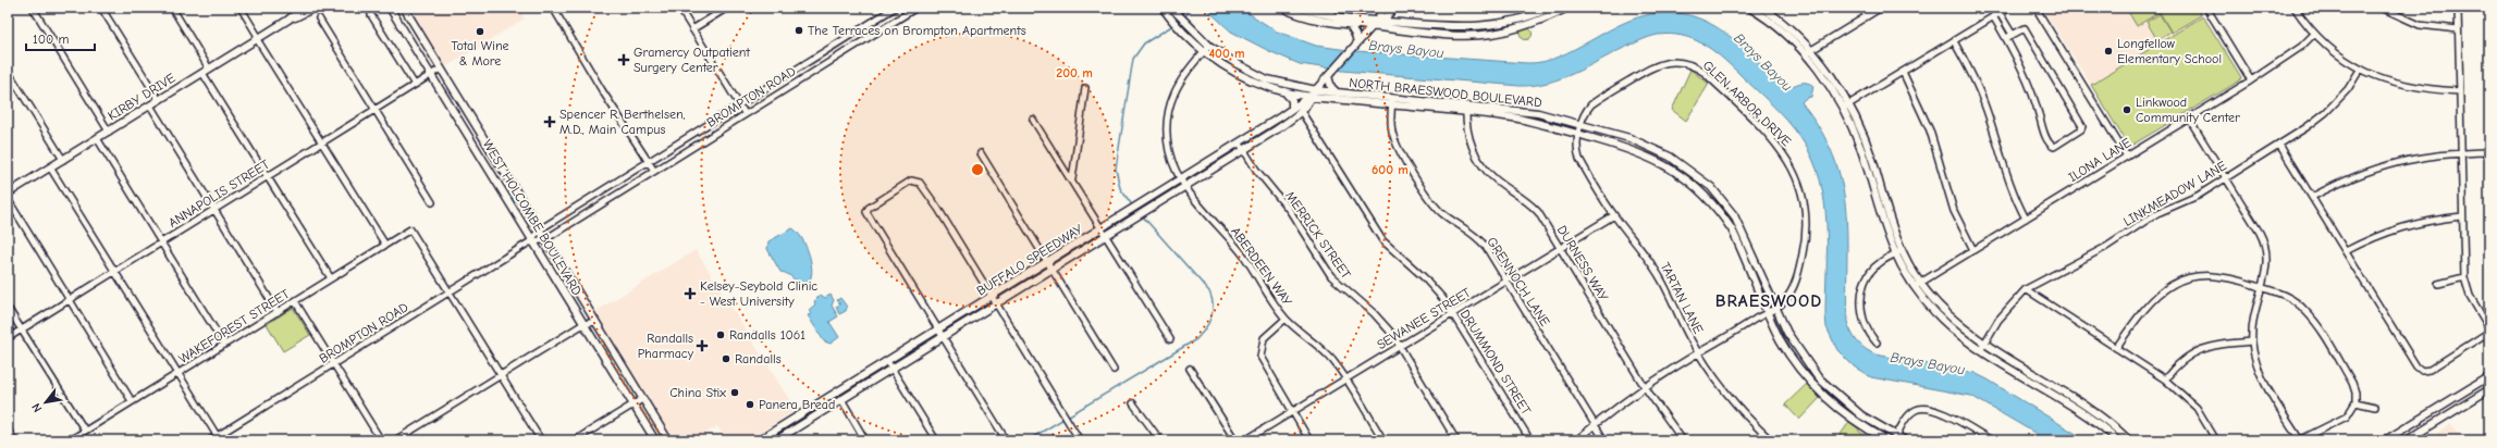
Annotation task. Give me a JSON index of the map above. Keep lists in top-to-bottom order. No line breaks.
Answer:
{"streets":{"main road":["NORTH BRAESWOOD BOULEVARD","KIRBY DRIVE","WEST HOLCOMBE BOULEVARD","BUFFALO SPEEDWAY"],"street":["BROMPTON ROAD","GLEN ARBOR DRIVE","ILONA LANE","ANNAPOLIS STREET","LINKMEADOW LANE","MERRICK STREET","DURNESS WAY","ABERDEEN WAY","GRENNOCH LANE","TARTAN LANE","SEWANEE STREET","WAKEFOREST STREET","DRUMMOND STREET"]},"crossings":[["NORTH BRAESWOOD BOULEVARD","GLEN ARBOR DRIVE"],["NORTH BRAESWOOD BOULEVARD","BUFFALO SPEEDWAY"],["NORTH BRAESWOOD BOULEVARD","DURNESS WAY"],["NORTH BRAESWOOD BOULEVARD","ABERDEEN WAY"],["NORTH BRAESWOOD BOULEVARD","GRENNOCH LANE"],["NORTH BRAESWOOD BOULEVARD","TARTAN LANE"],["BROMPTON ROAD","WEST HOLCOMBE BOULEVARD"],["BROMPTON ROAD","WAKEFOREST STREET"],["GLEN ARBOR DRIVE","DURNESS WAY"],["GLEN ARBOR DRIVE","GRENNOCH LANE"],["GLEN ARBOR DRIVE","TARTAN LANE"],["ANNAPOLIS STREET","WEST HOLCOMBE BOULEVARD"],["MERRICK STREET","BUFFALO SPEEDWAY"],["MERRICK STREET","SEWANEE STREET"],["BUFFALO SPEEDWAY","ABERDEEN WAY"],["BUFFALO SPEEDWAY","DRUMMOND STREET"],["DURNESS WAY","SEWANEE STREET"],["ABERDEEN WAY","SEWANEE STREET"],["GRENNOCH LANE","SEWANEE STREET"],["TARTAN LANE","SEWANEE STREET"],["SEWANEE STREET","DRUMMOND STREET"]],"districts":["BRAESWOOD"],"water":["Brays Bayou"],"places":{"other":["The Terraces on Brompton Apartments","Total Wine & More","Longfellow Elementary School","Linkwood Community Center","Randalls 1061","Randalls","China Stix","Panera Bread"],"health":["Gramercy Outpatient Surgery Center","Spencer R. Berthelsen, M.D., Main Campus","Kelsey-Seybold Clinic - West University","Randalls Pharmacy"]},"scale_bar":"100 m","north":"bottom left","rings":["400 m","200 m","600 m"]}
